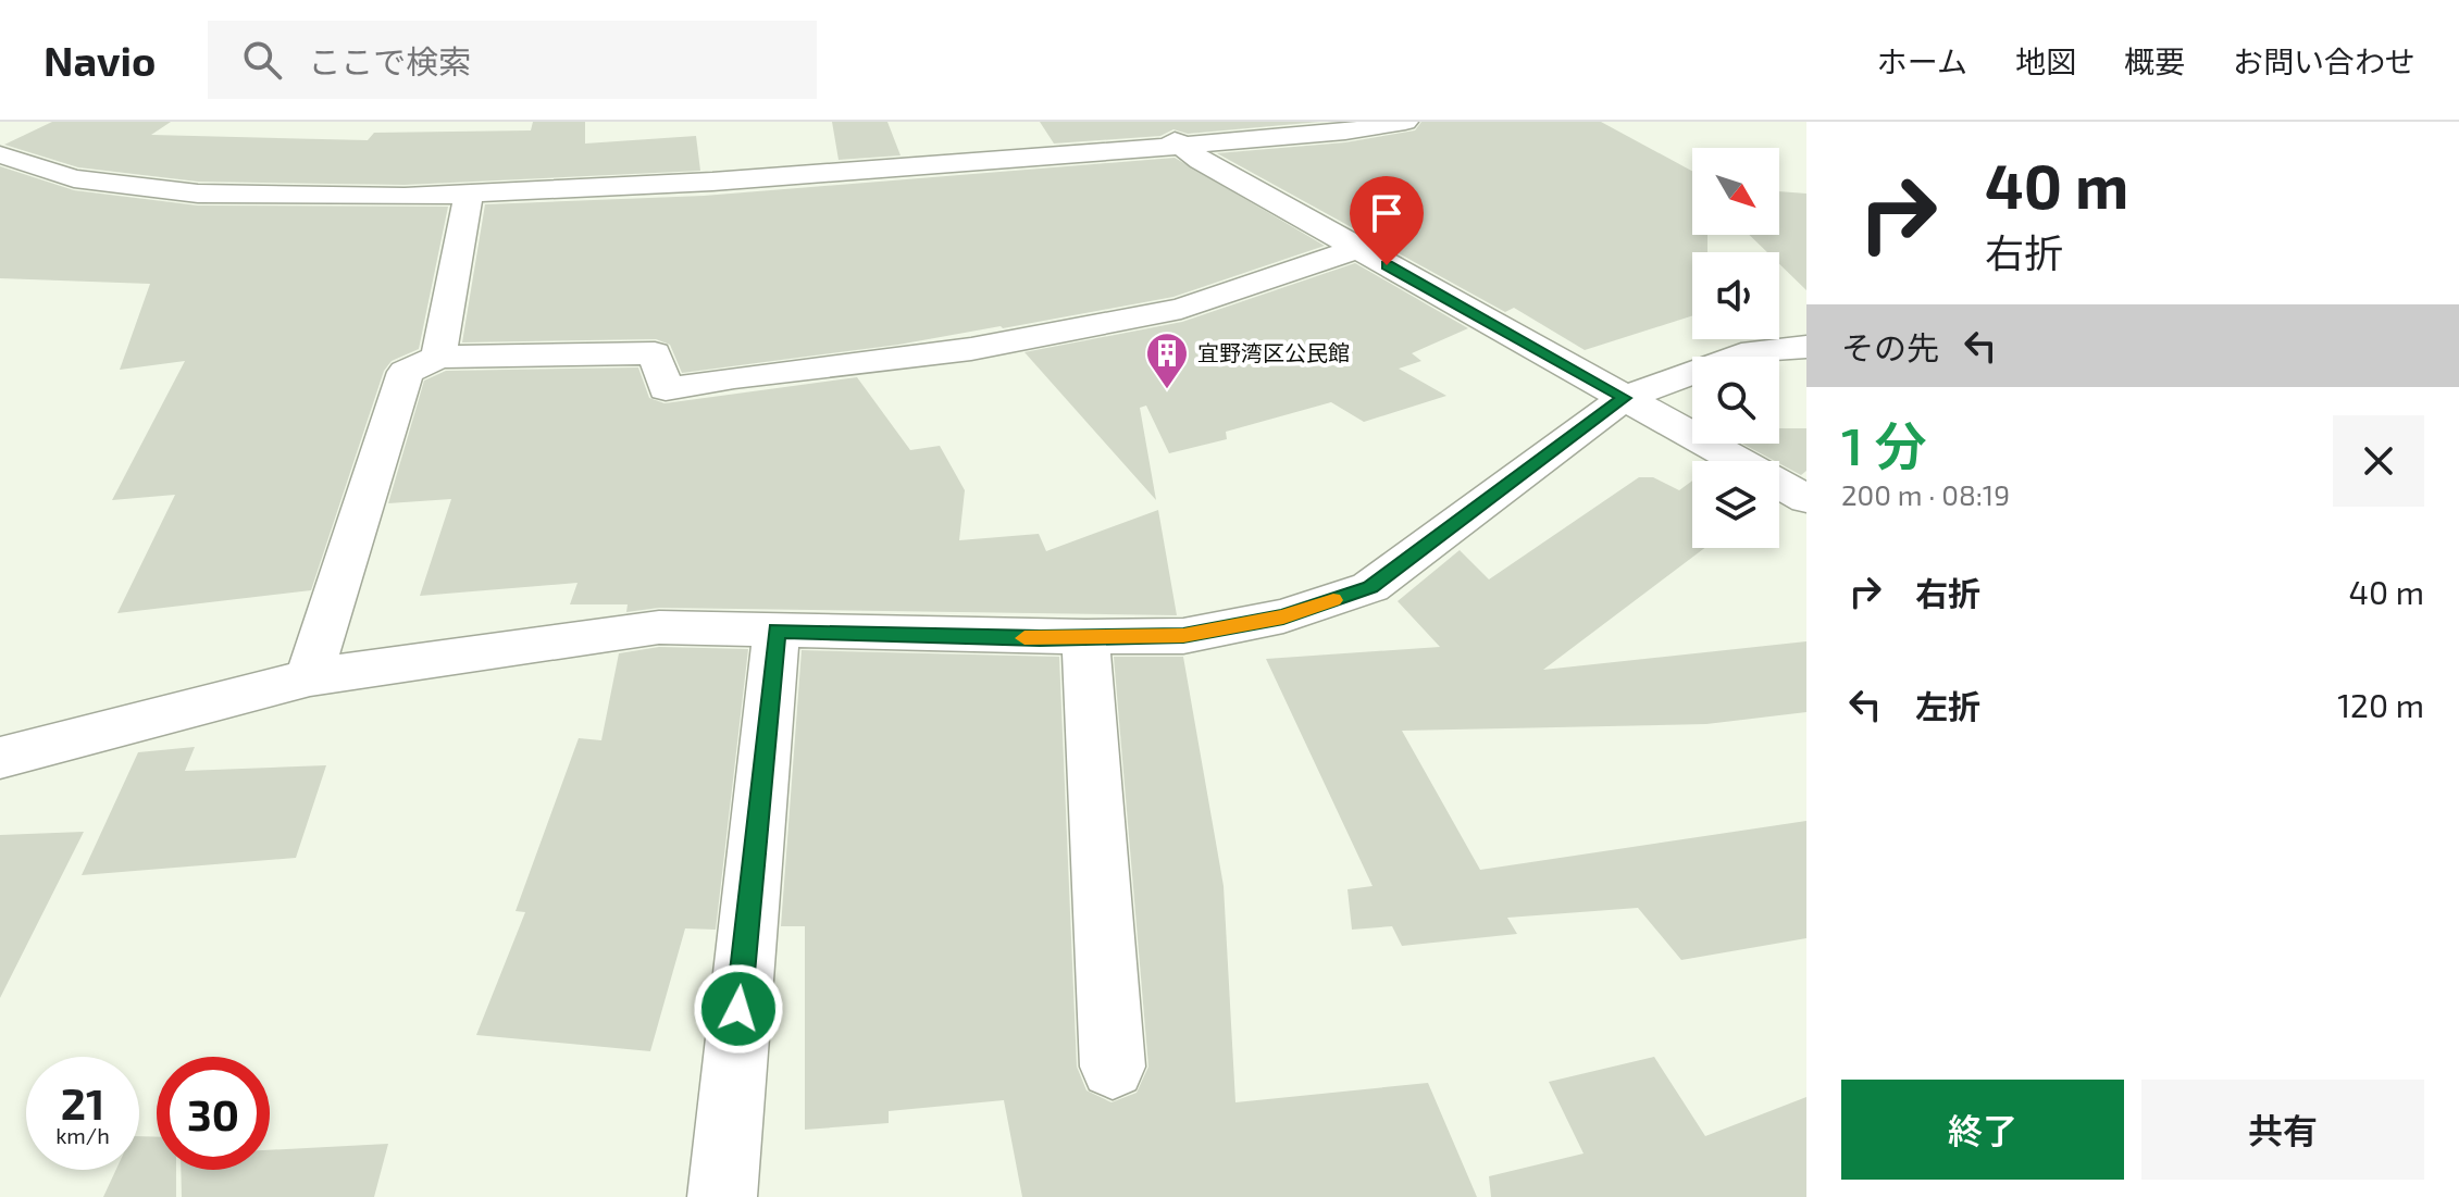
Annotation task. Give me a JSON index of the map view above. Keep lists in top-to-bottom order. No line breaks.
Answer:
{"places":{"building":["宜野湾区公民館"]},"north":"bottom right","page":{"header":"Navio","search":"ここで検索","nav":["ホーム","地図","概要","お問い合わせ"],"turn":["40 m","右折"],"then":"その先","heading":["1 分","200 m · 08:19"],"list":[{"name":"右折","value":"40 m"},{"name":"左折","value":"120 m"}],"speed":"21 km/h","limit":"30","buttons":["終了","共有"]}}
